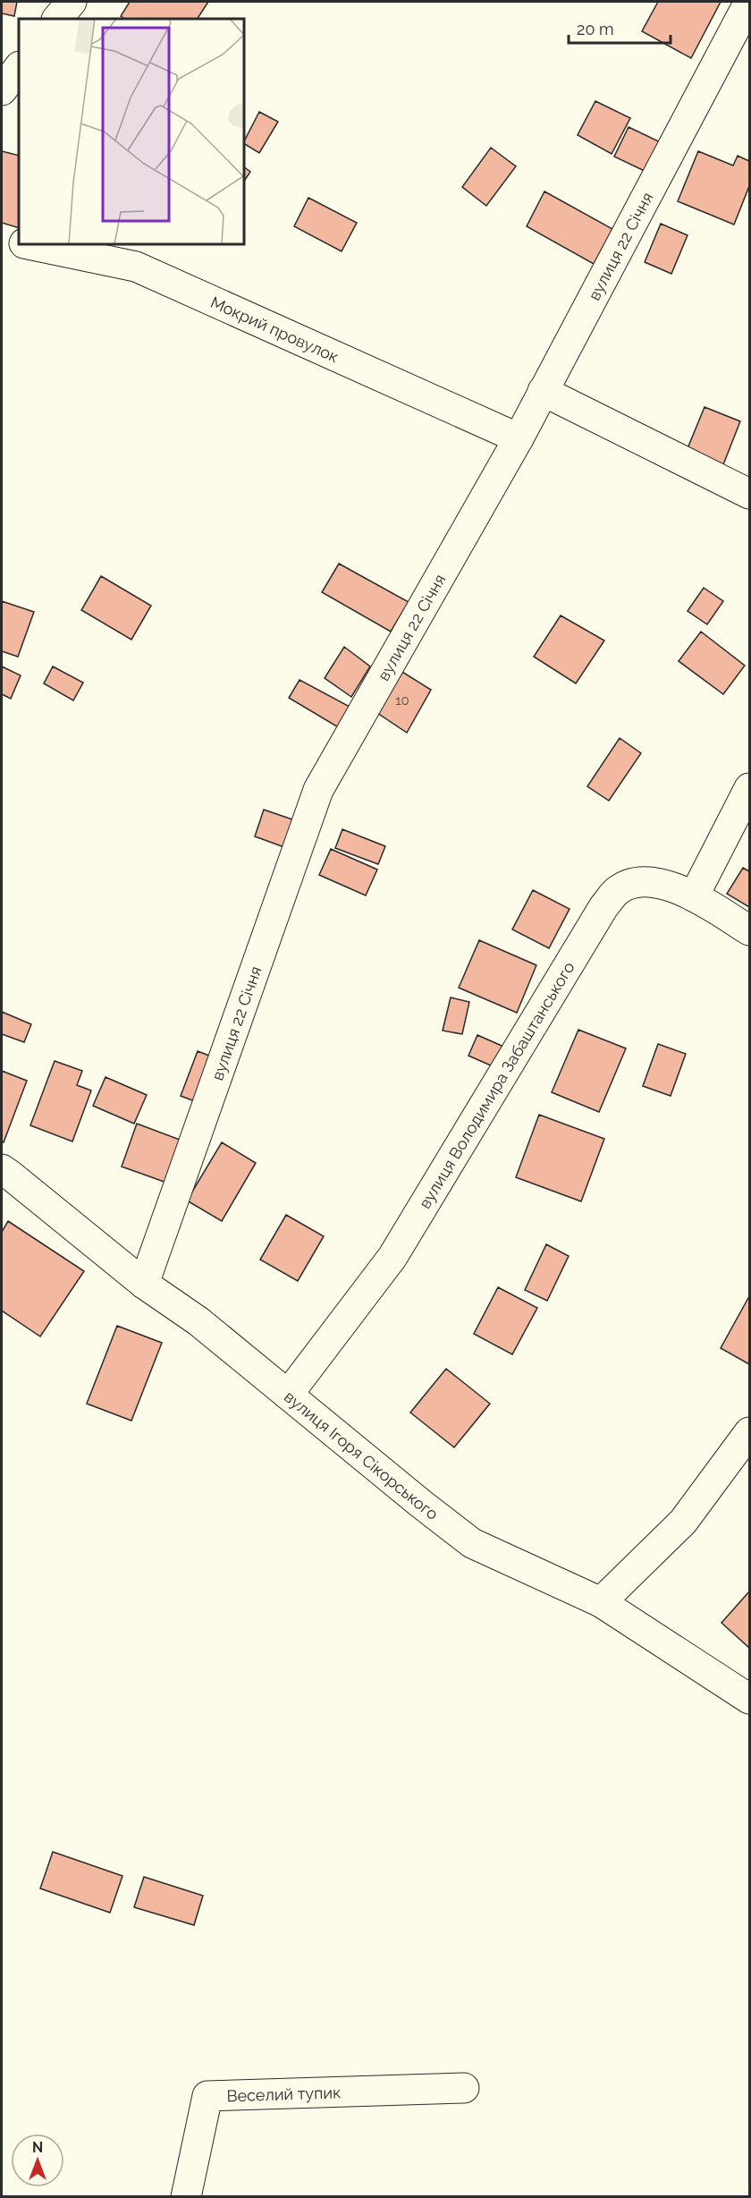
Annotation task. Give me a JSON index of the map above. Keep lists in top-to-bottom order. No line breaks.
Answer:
{"streets":{"street":["вулиця 22 Січня","Мокрий провулок","вулиця Володимира Забаштанського","вулиця Ігоря Сікорського","Веселий тупик"]},"crossings":[["вулиця 22 Січня","Мокрий провулок"],["вулиця 22 Січня","вулиця Ігоря Сікорського"],["вулиця Володимира Забаштанського","вулиця Ігоря Сікорського"]],"house_numbers":["10"],"scale_bar":"20 m","north":"top"}
